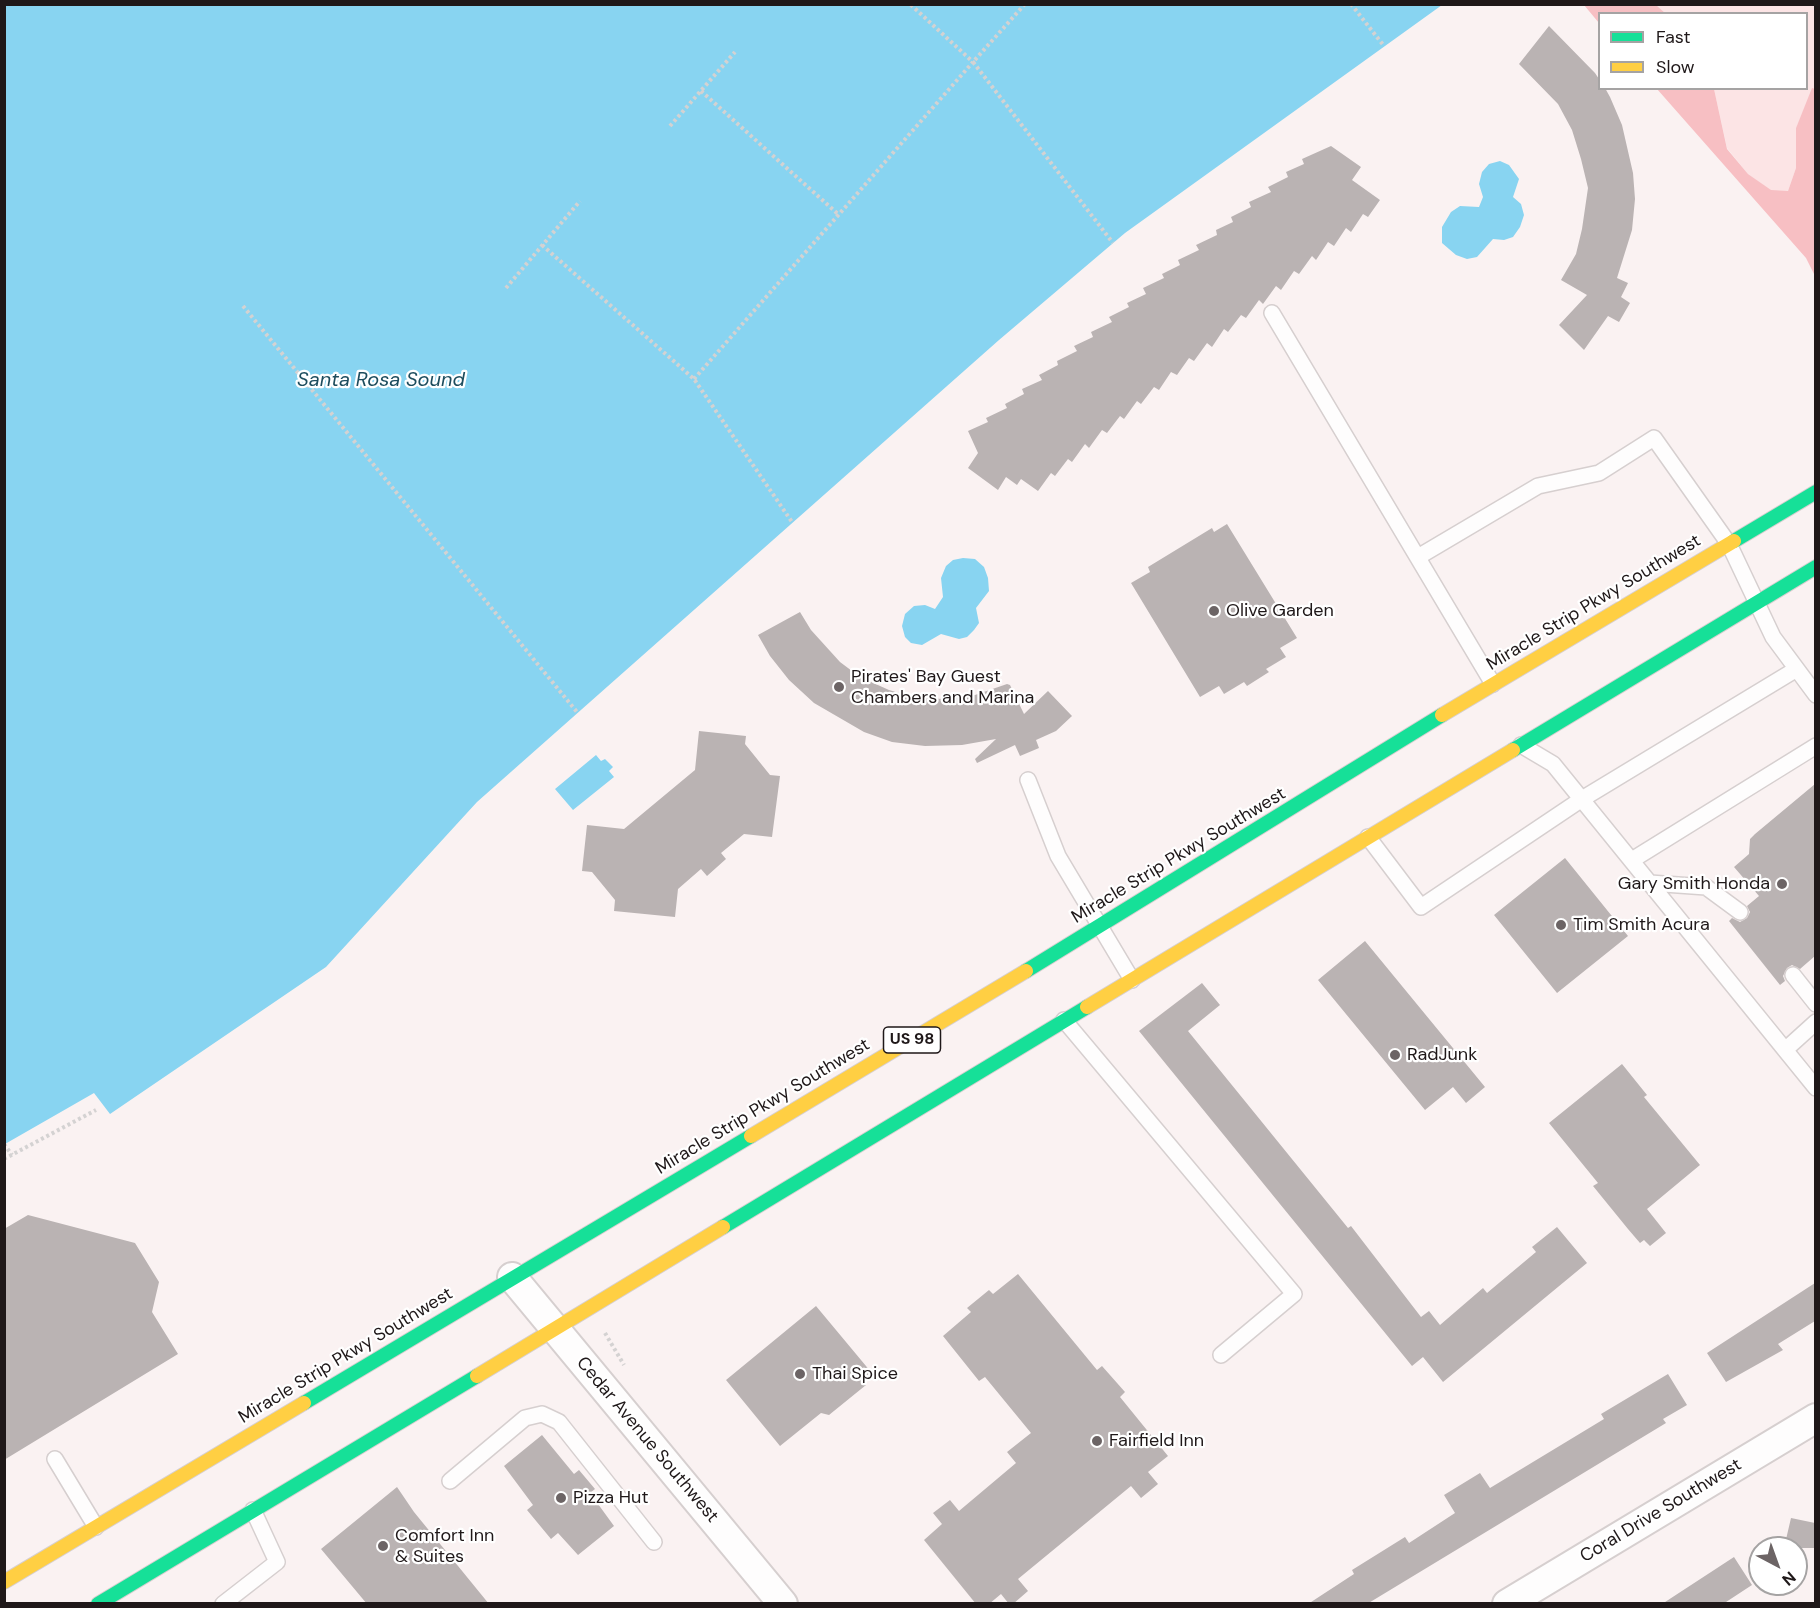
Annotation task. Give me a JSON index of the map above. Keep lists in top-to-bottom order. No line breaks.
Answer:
{"streets":{"highway":["Miracle Strip Pkwy Southwest","US 98"],"street":["Cedar Avenue Southwest","Coral Drive Southwest"]},"crossings":[["Miracle Strip Pkwy Southwest","Cedar Avenue Southwest"]],"water":["Santa Rosa Sound"],"places":["Olive Garden","Pirates' Bay Guest Chambers and Marina","Gary Smith Honda","Tim Smith Acura","RadJunk","Thai Spice","Fairfield Inn","Pizza Hut","Comfort Inn & Suites"],"legend":["Fast","Slow"],"north":"bottom right"}
